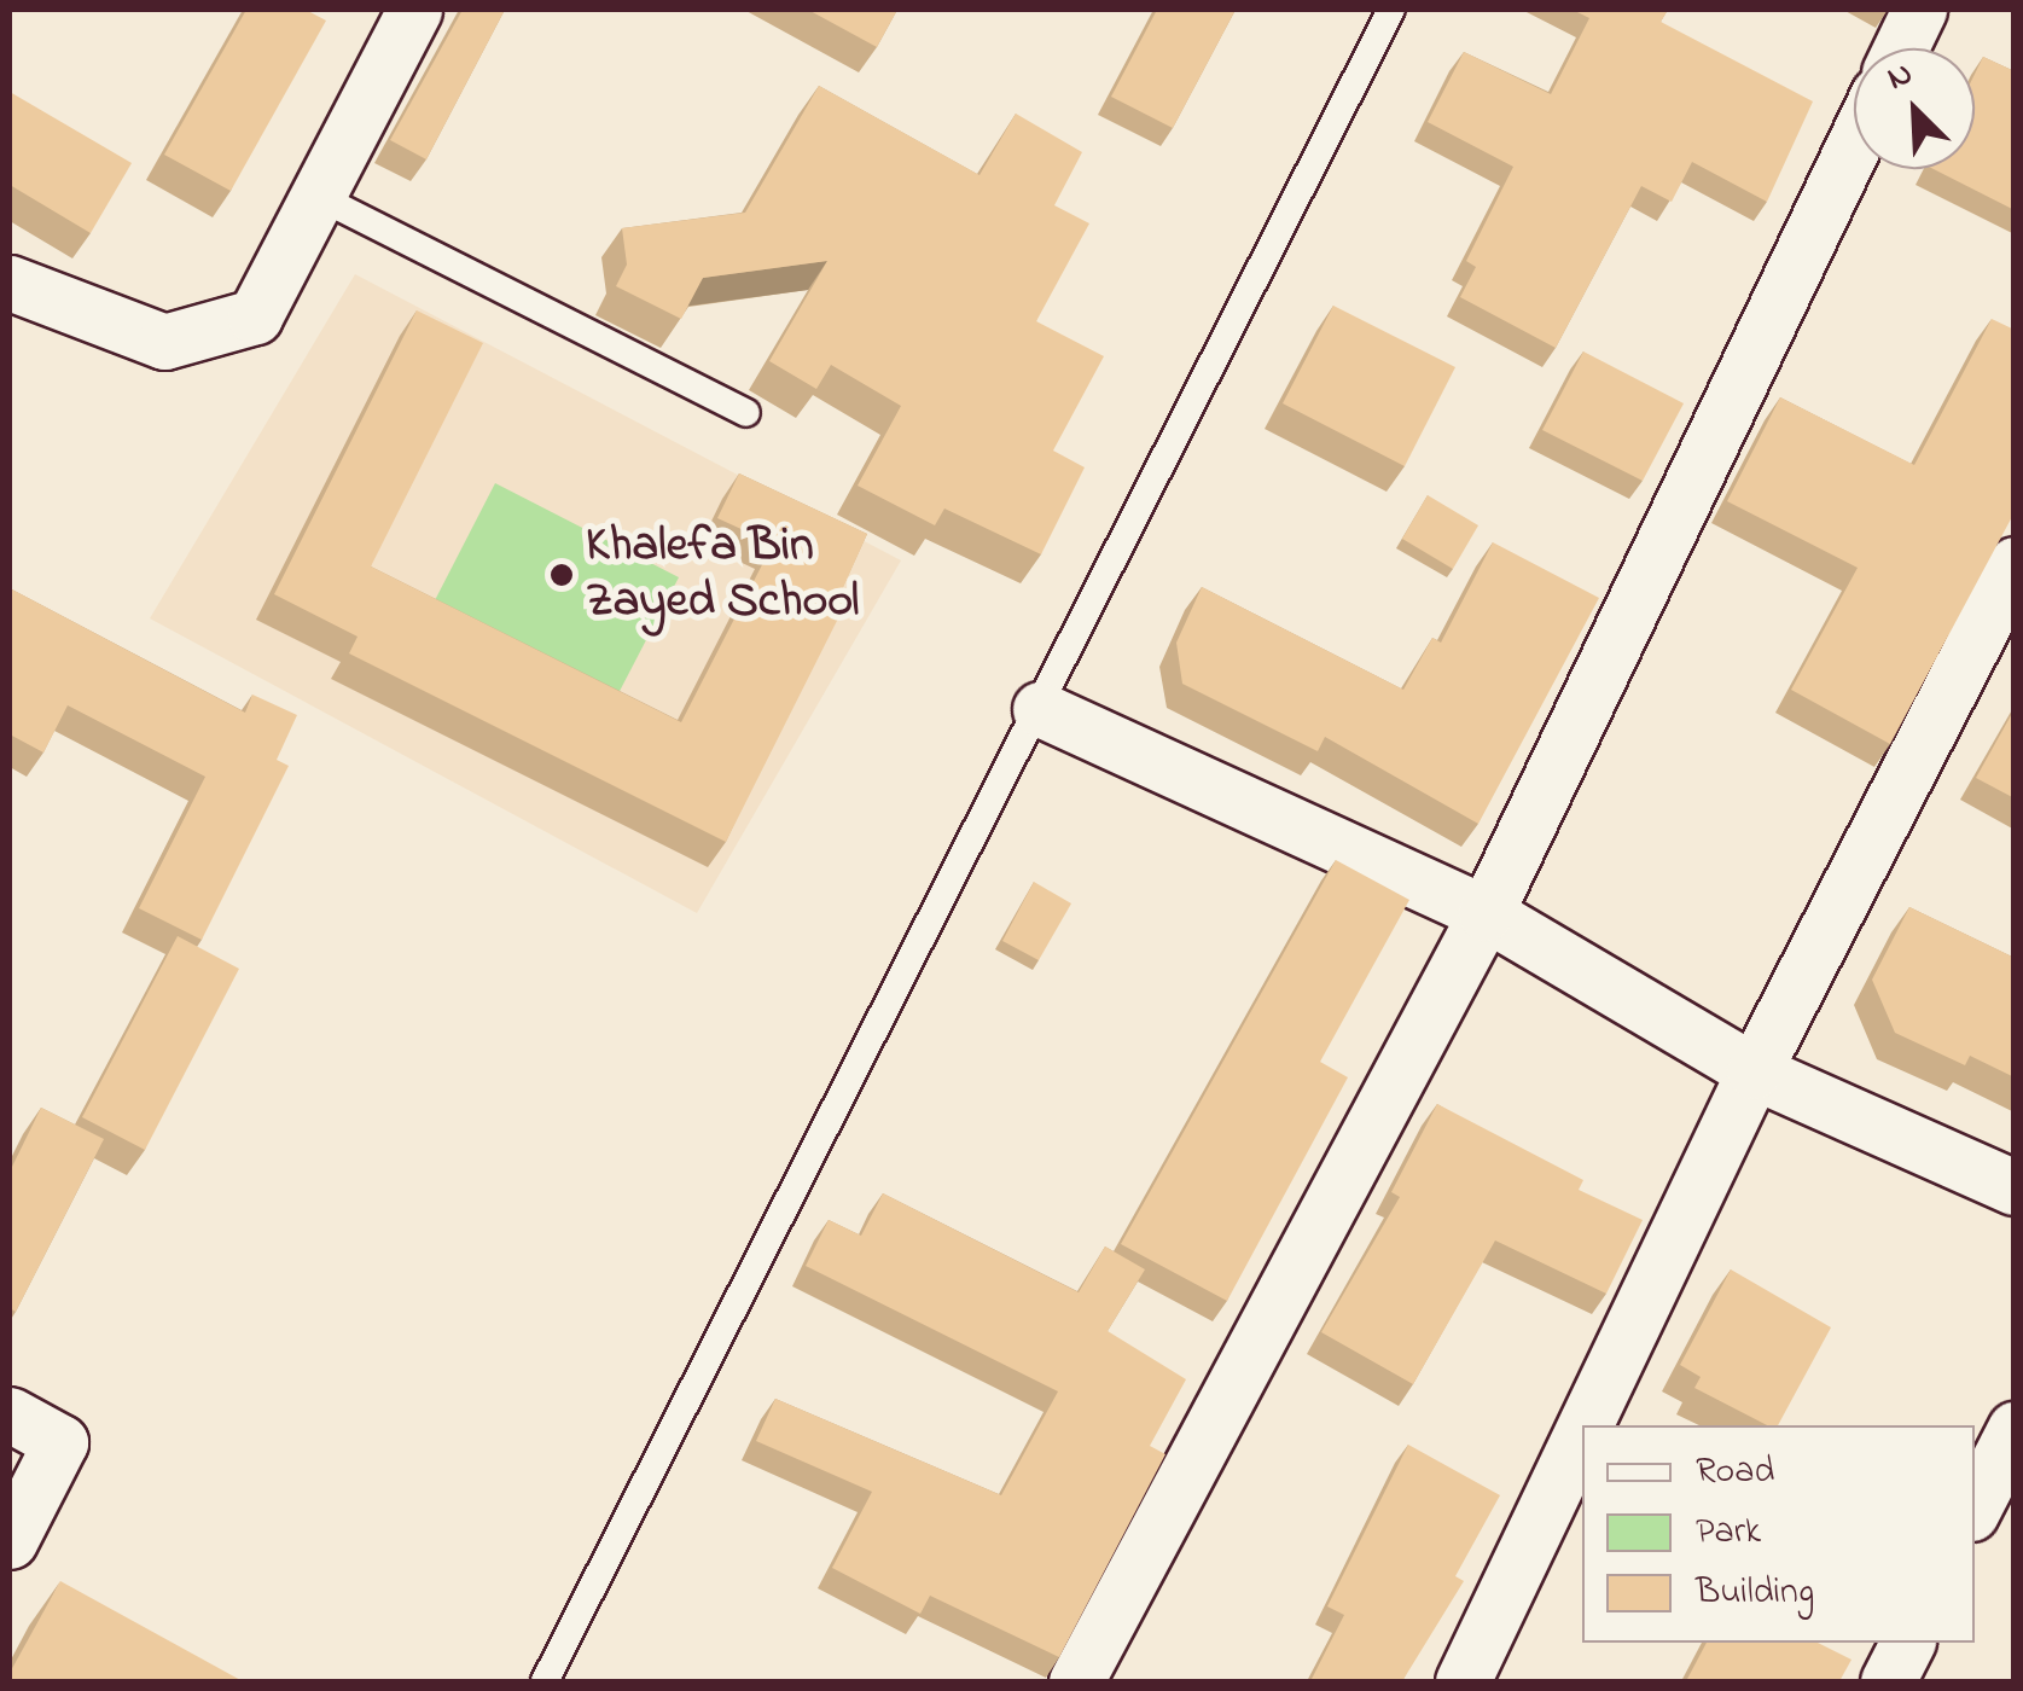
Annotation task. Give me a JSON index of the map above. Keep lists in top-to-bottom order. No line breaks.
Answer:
{"places":["Khalefa Bin Zayed School"],"legend":["Road","Park","Building"],"north":"top left"}
